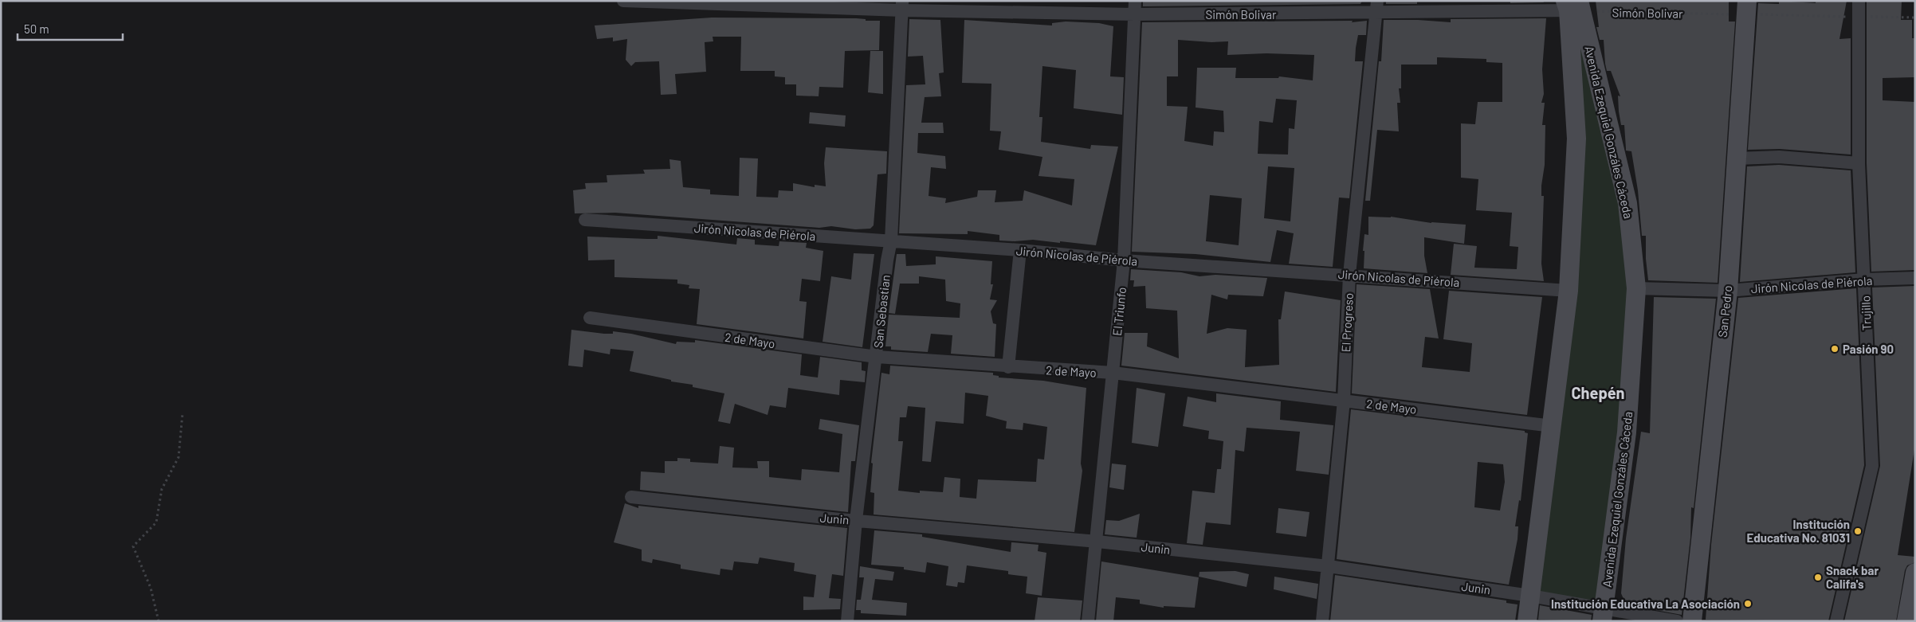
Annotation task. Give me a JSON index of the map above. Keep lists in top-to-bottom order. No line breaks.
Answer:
{"streets":{"main road":["Avenida Ezequiel Gonzáles Cáceda","San Pedro"],"street":["Simón Bolivar","Jirón Nicolas de Piérola","San Sebastian","El Triunfo","Trujillo","El Progreso","2 de Mayo","Junin"]},"crossings":[["Simón Bolivar","Avenida Ezequiel Gonzáles Cáceda"],["Simón Bolivar","San Sebastian"],["Simón Bolivar","El Triunfo"],["Simón Bolivar","San Pedro"],["Simón Bolivar","Trujillo"],["Simón Bolivar","El Progreso"],["Avenida Ezequiel Gonzáles Cáceda","Jirón Nicolas de Piérola"],["Avenida Ezequiel Gonzáles Cáceda","2 de Mayo"],["Avenida Ezequiel Gonzáles Cáceda","Junin"],["Jirón Nicolas de Piérola","San Sebastian"],["Jirón Nicolas de Piérola","El Triunfo"],["Jirón Nicolas de Piérola","San Pedro"],["Jirón Nicolas de Piérola","Trujillo"],["Jirón Nicolas de Piérola","El Progreso"],["San Sebastian","2 de Mayo"],["San Sebastian","Junin"],["El Triunfo","2 de Mayo"],["El Triunfo","Junin"],["El Progreso","2 de Mayo"],["El Progreso","Junin"]],"districts":["Chepén"],"places":["Pasión 90","Institución Educativa No. 81031","Snack bar Califa's","Institución Educativa La Asociación"],"scale_bar":"50 m"}
